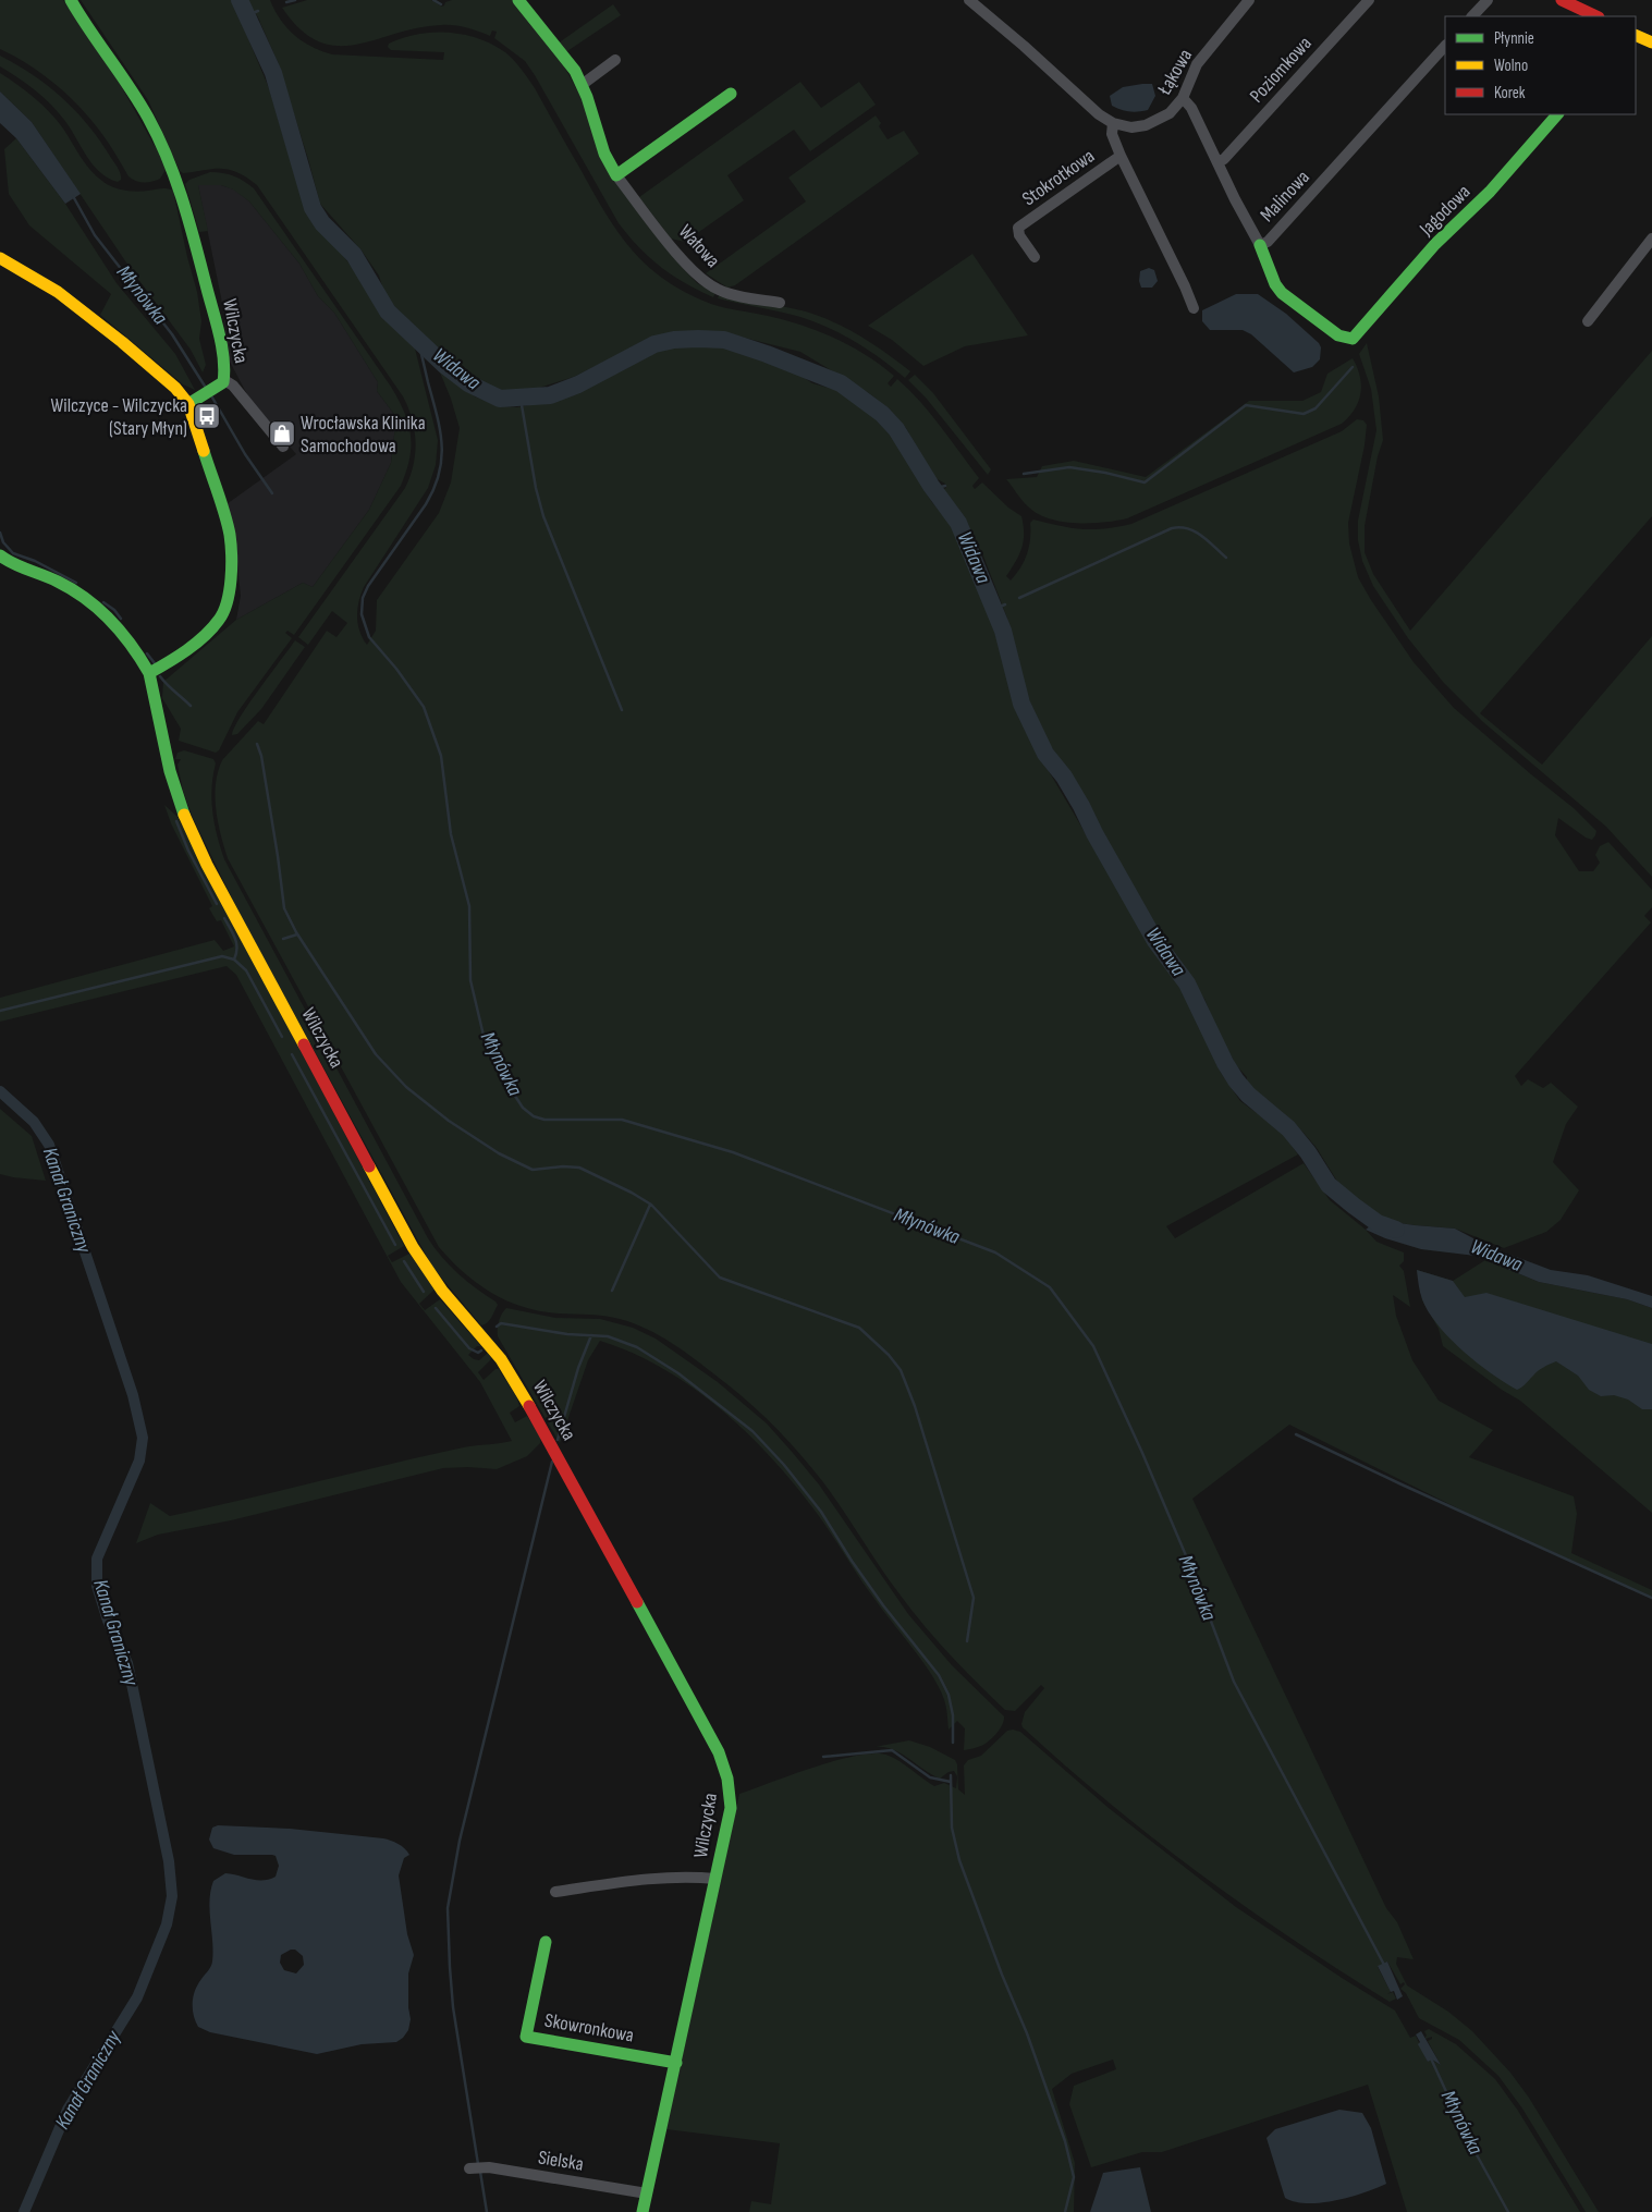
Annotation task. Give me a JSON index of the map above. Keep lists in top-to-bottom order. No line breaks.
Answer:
{"streets":{"street":["Poziomkowa","Łąkowa","Stokrotkowa","Malinowa","Jagodowa","Wałowa","Wilczycka","Skowronkowa","Sielska"]},"crossings":[["Poziomkowa","Malinowa"],["Łąkowa","Malinowa"],["Malinowa","Jagodowa"],["Wilczycka","Skowronkowa"],["Wilczycka","Sielska"]],"water":["Młynówka","Widawa","Kanał Graniczny"],"places":{"bus stop":["Wilczyce - Wilczycka (Stary Młyn)"],"shop":["Wrocławska Klinika Samochodowa"]},"legend":["Płynnie","Wolno","Korek"]}
